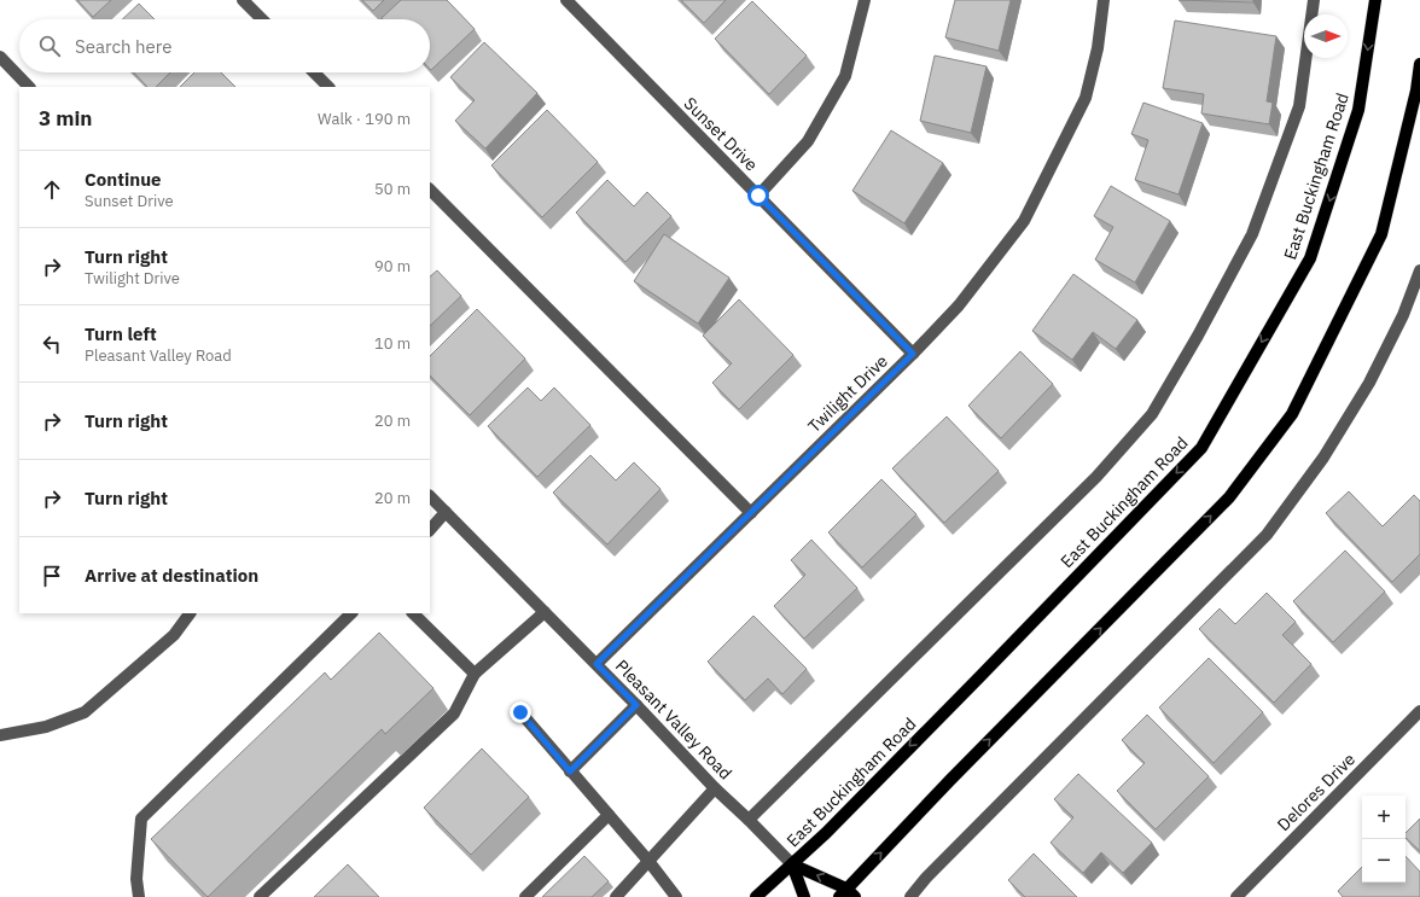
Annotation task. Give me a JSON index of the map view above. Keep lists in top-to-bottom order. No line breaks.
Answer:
{"streets":{"main road":["East Buckingham Road","Pleasant Valley Road"],"street":["Sunset Drive","Twilight Drive","Delores Drive"]},"crossings":[["Sunset Drive","Twilight Drive"],["East Buckingham Road","Pleasant Valley Road"],["Twilight Drive","Pleasant Valley Road"]],"north":"right","page":{"search":"Search here","heading":["3 min","Walk · 190 m"],"list":[["Continue","Sunset Drive","50 m"],["Turn right","Twilight Drive","90 m"],["Turn left","Pleasant Valley Road","10 m"],["Turn right","20 m"],["Turn right","20 m"],"Arrive at destination"],"map_buttons":["+","−"]}}
